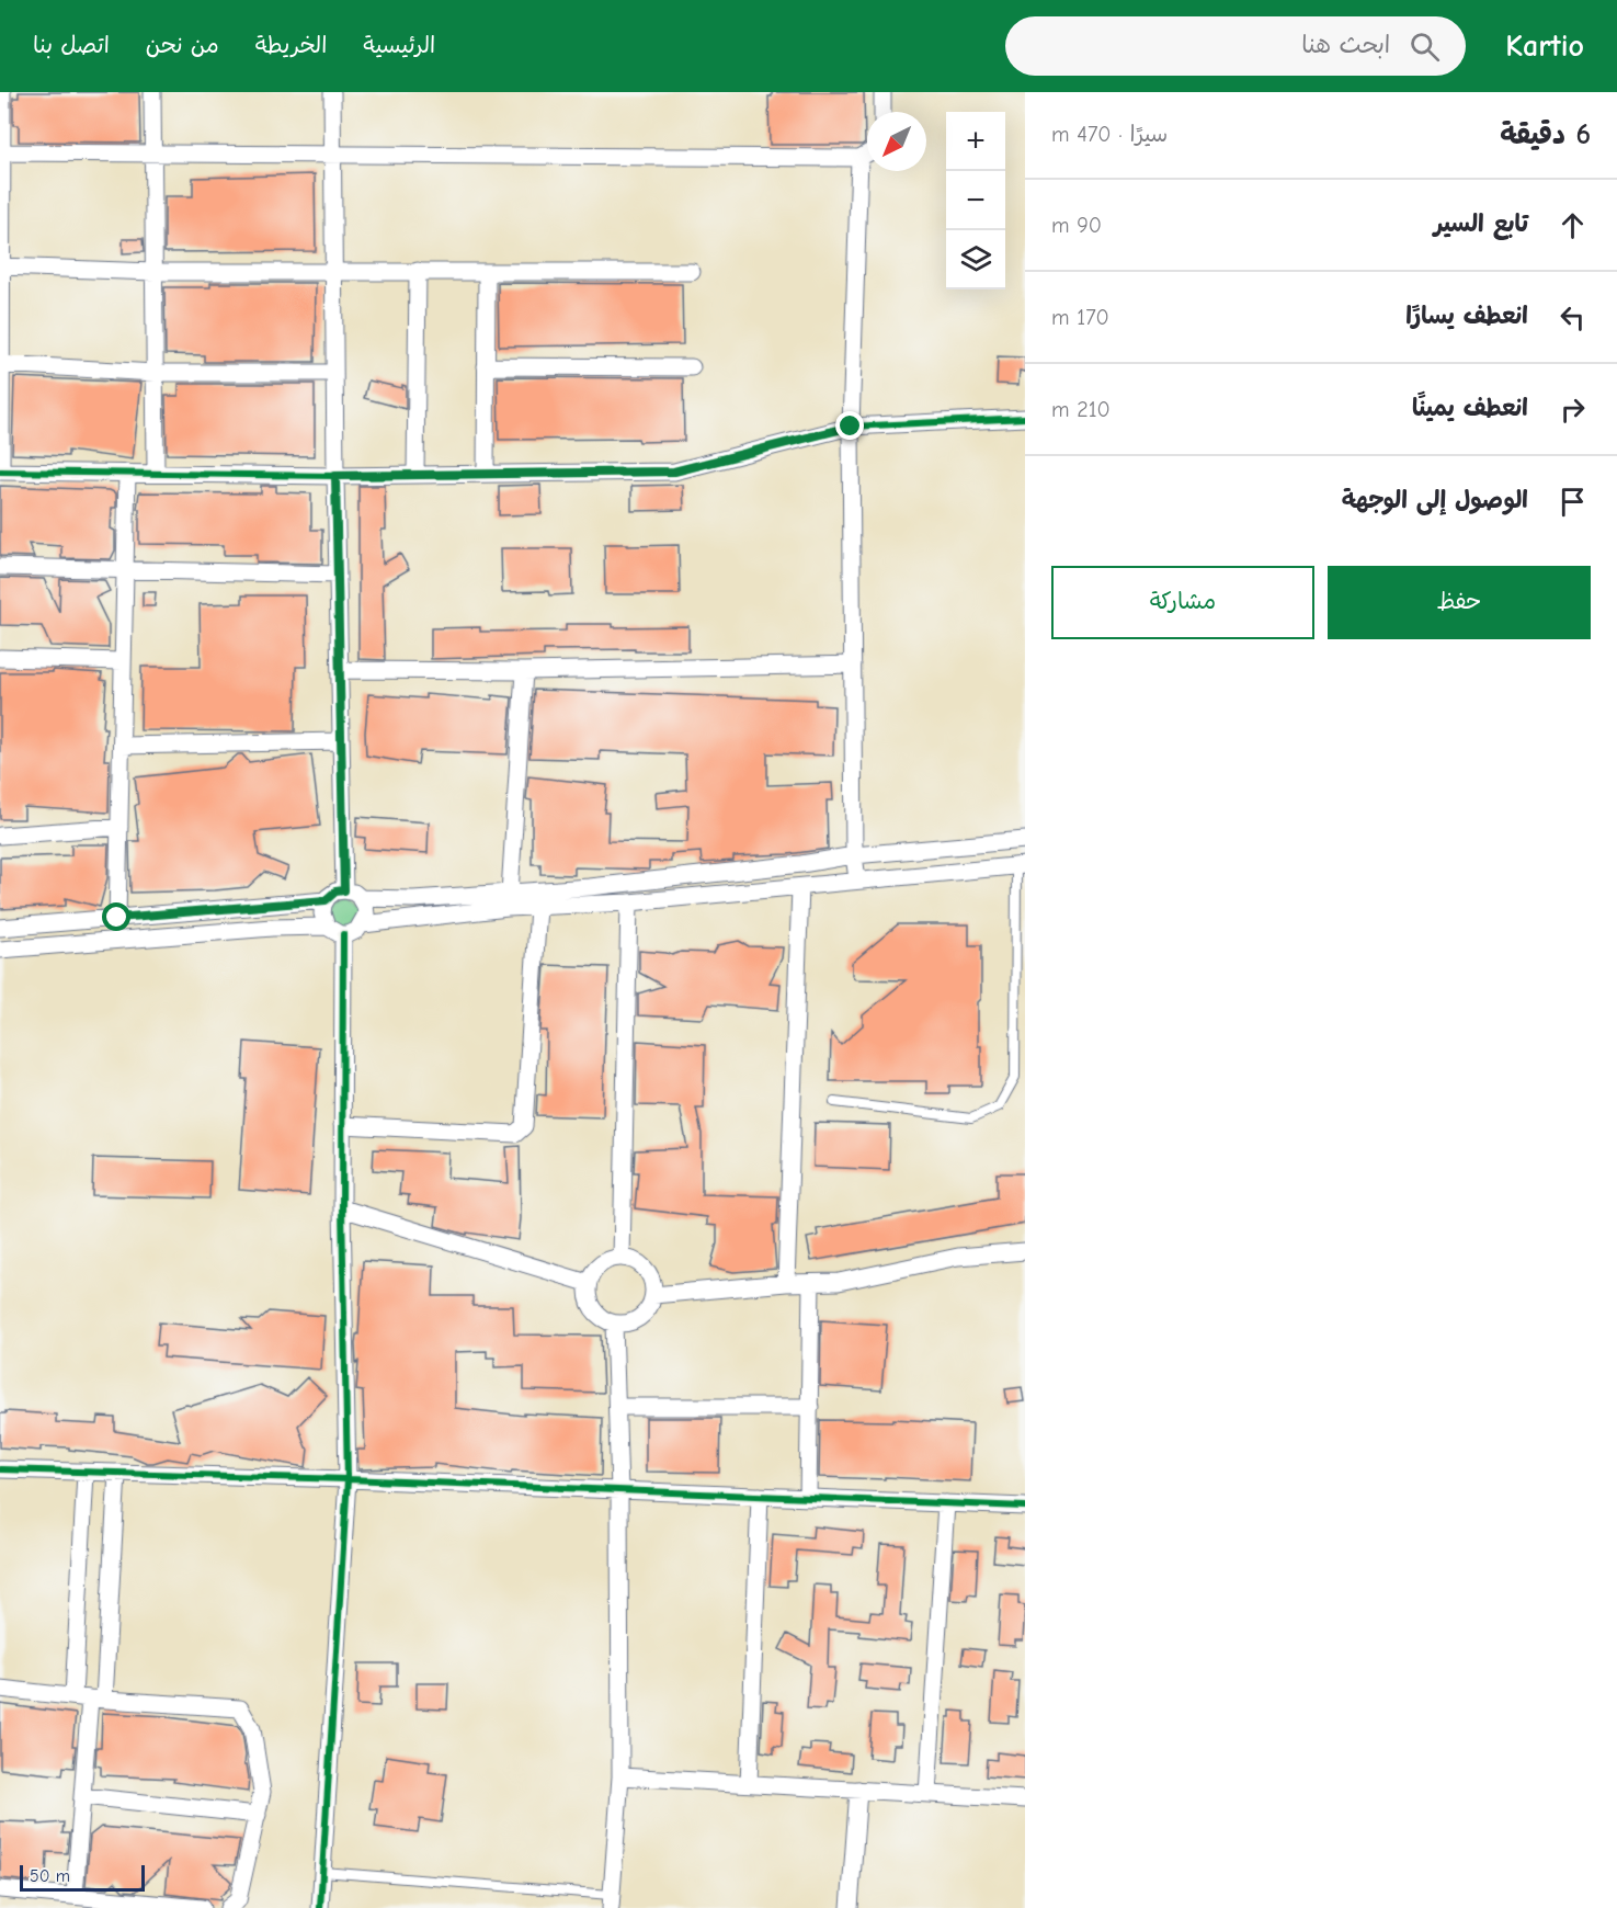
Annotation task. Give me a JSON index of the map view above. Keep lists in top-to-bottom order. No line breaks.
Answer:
{"scale_bar":"50 m","north":"bottom left","page":{"header":"Kartio","search":"ابحث هنا","nav":["الرئيسية","الخريطة","من نحن","اتصل بنا"],"heading":["6 دقيقة","سيرًا · 470 m"],"map_buttons":["+","−"],"list":[["تابع السير","90 m"],["انعطف يسارًا","170 m"],["انعطف يمينًا","210 m"],"الوصول إلى الوجهة"],"buttons":["حفظ","مشاركة"],"scale":"50 m"}}
